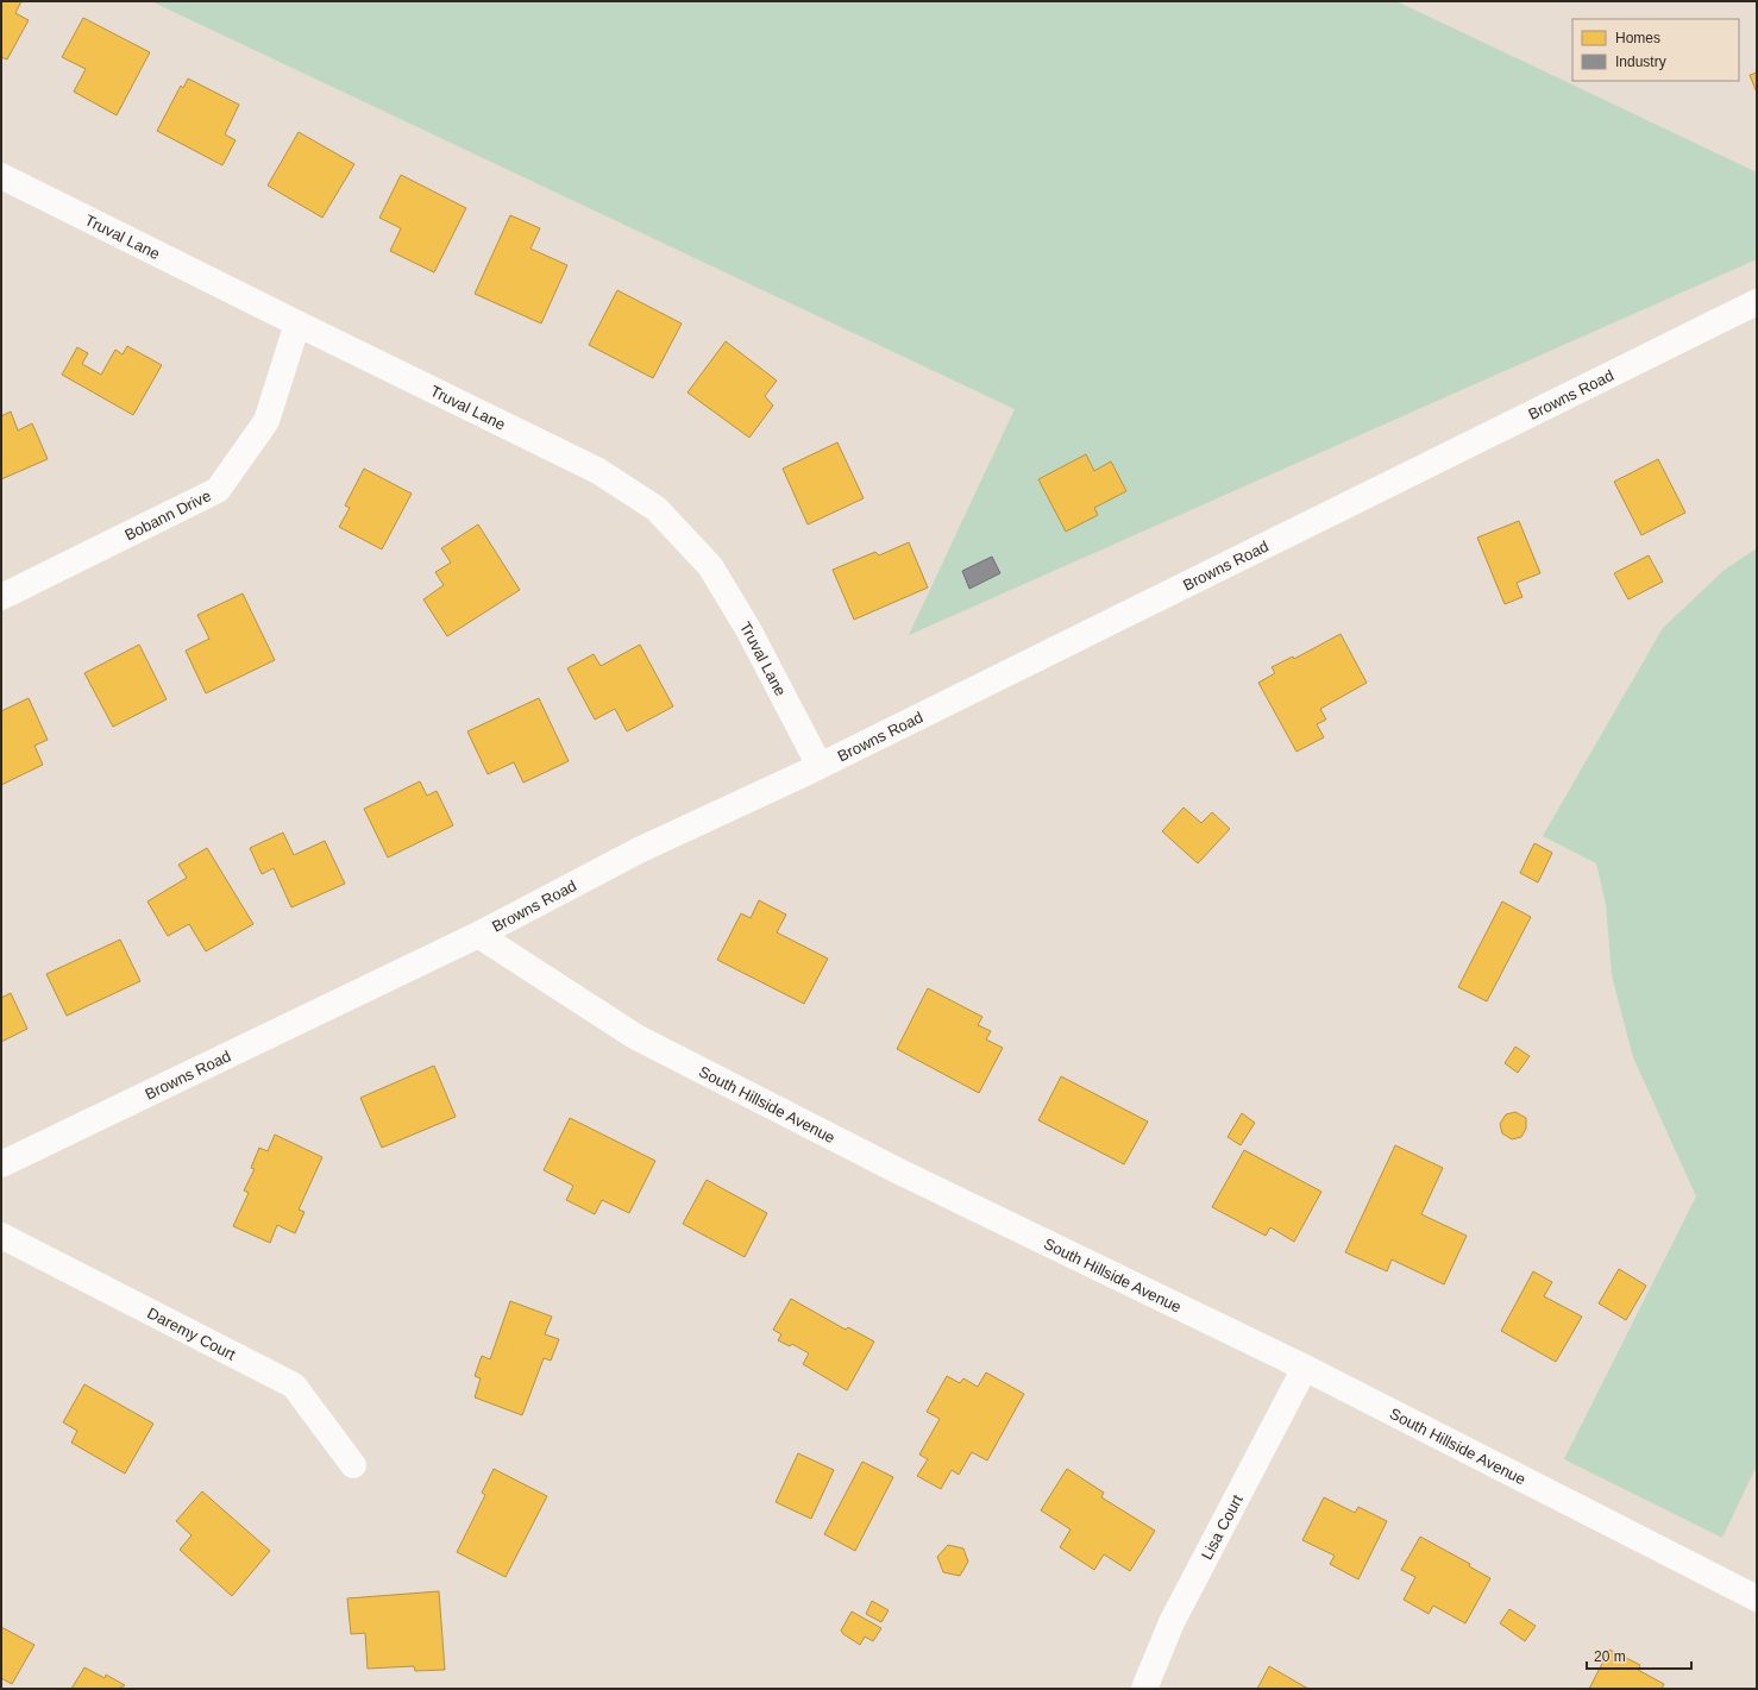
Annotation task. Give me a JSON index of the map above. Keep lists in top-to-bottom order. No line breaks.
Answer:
{"streets":{"street":["Truval Lane","Browns Road","Bobann Drive","South Hillside Avenue","Daremy Court","Lisa Court"]},"crossings":[["Truval Lane","Browns Road"],["Truval Lane","Bobann Drive"],["Browns Road","South Hillside Avenue"],["South Hillside Avenue","Lisa Court"]],"legend":["Homes","Industry"],"scale_bar":"20 m"}
